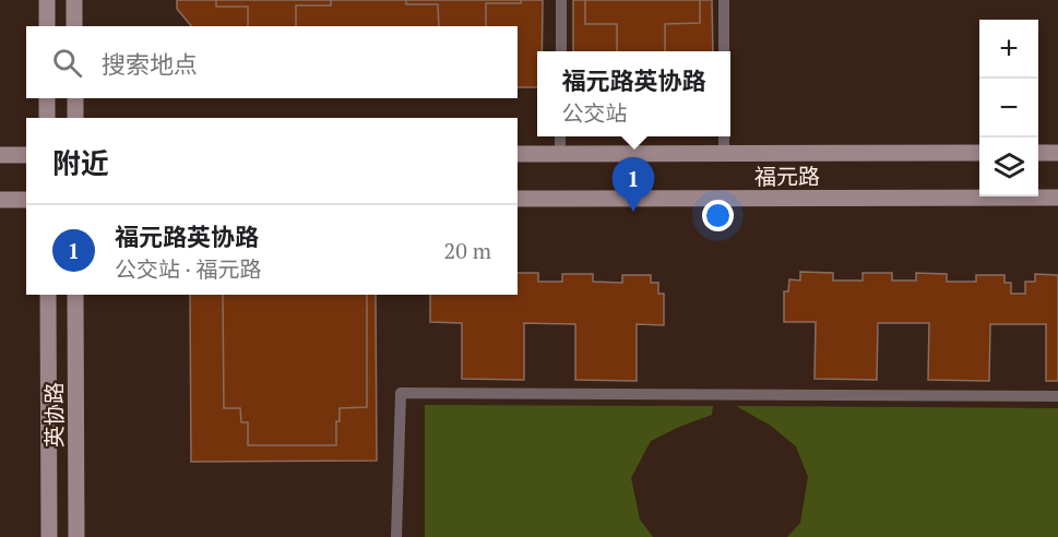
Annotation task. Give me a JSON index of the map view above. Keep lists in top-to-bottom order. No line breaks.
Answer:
{"streets":{"main road":["福元路","英协路"]},"page":{"map_buttons":["+","−"],"search":"搜索地点","popup":["福元路英协路","公交站"],"heading":"附近","pins":"1","list":[{"mark":"1","name":"福元路英协路","note":"公交站 · 福元路","value":"20 m"}]}}
